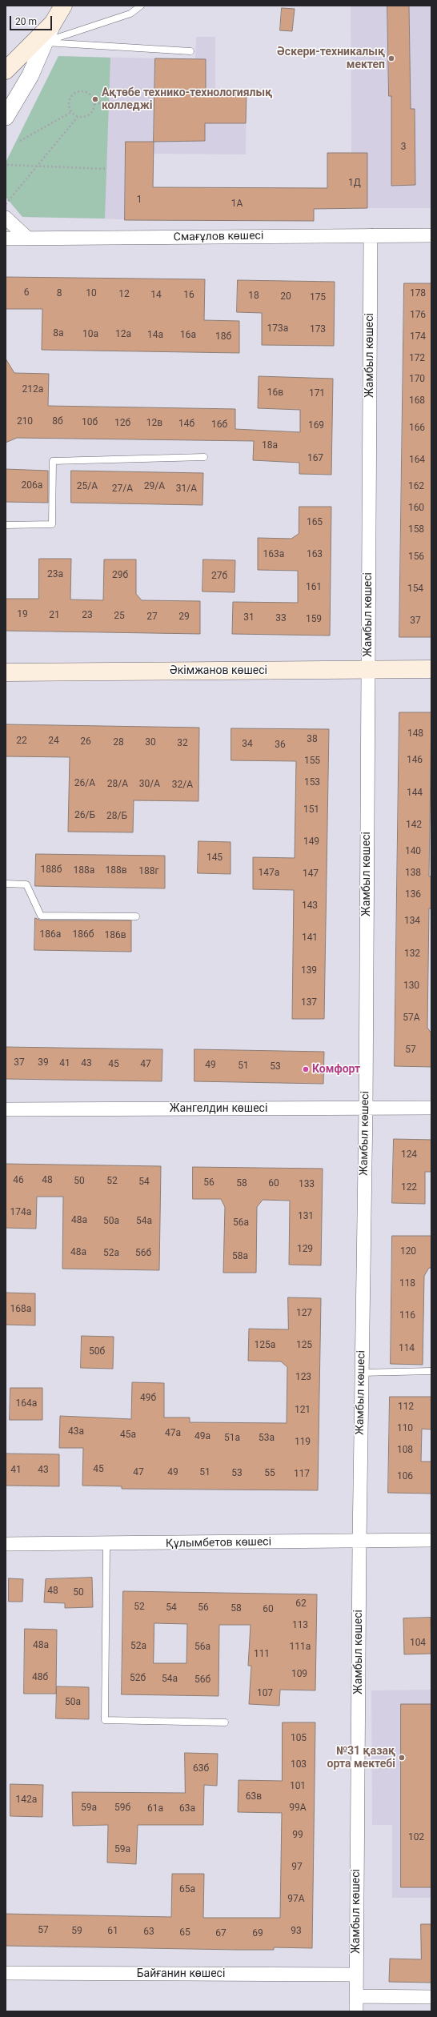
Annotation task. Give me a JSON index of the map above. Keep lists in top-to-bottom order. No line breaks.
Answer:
{"streets":{"main road":["Әкімжанов көшесі"],"street":["Смағұлов көшесі","Жамбыл көшесі","Жангелдин көшесі","Құлымбетов көшесі","Байғанин көшесі"]},"crossings":[["Смағұлов көшесі","Жамбыл көшесі"],["Жамбыл көшесі","Әкімжанов көшесі"],["Жамбыл көшесі","Жангелдин көшесі"],["Жамбыл көшесі","Құлымбетов көшесі"],["Жамбыл көшесі","Байғанин көшесі"]],"places":["Әскери-техникалық мектеп","Ақтөбе технико-технологиялық колледжі","Комфорт","№31 қазақ орта мектебі"],"house_numbers":["3","1Д","1","1А","6","8","10","178","12","14","16","18","20","175","176","173а","173","8а","10а","12а","14а","16а","18б","174","172","170","212а","16в","171","168","210","8б","10б","12б","12в","14б","16б","169","166","18а","167","164","206а","25/А","29/А","162","27/А","31/А","160","165","158","163а","163","156","23а","29б","27б","161","154","19","21","23","25","27","29","31","33","159","37","148","38","22","24","26","28","30","32","34","36","146","155","153","26/А","28/А","30/А","32/А","144","151","26/Б","28/Б","142","149","140","145","188б","188а","188в","188г","147а","138","147","136","143","134","186а","186б","186в","141","132","139","130","137","57А","57","37","39","41","43","45","47","49","51","53","124","46","48","50","52","54","56","58","60","133","122","174а","131","48а","50а","54а","56а","129","120","48а","52а","56б","58а","118","168а","127","116","125а","125","114","50б","123","49б","164а","112","121","110","43а","47а","45а","49а","51а","53а","119","108","45","41","43","47","49","51","53","55","117","106","48","50","62","52","54","56","58","60","113","104","48а","52а","56а","111а","111","109","48б","52б","54а","56б","107","50а","105","103","63б","101","63в","142а","59а","59б","99А","61а","63а","99","102","59а","97","65а","97А","57","59","61","93","63","65","67","69"],"scale_bar":"20 m"}
